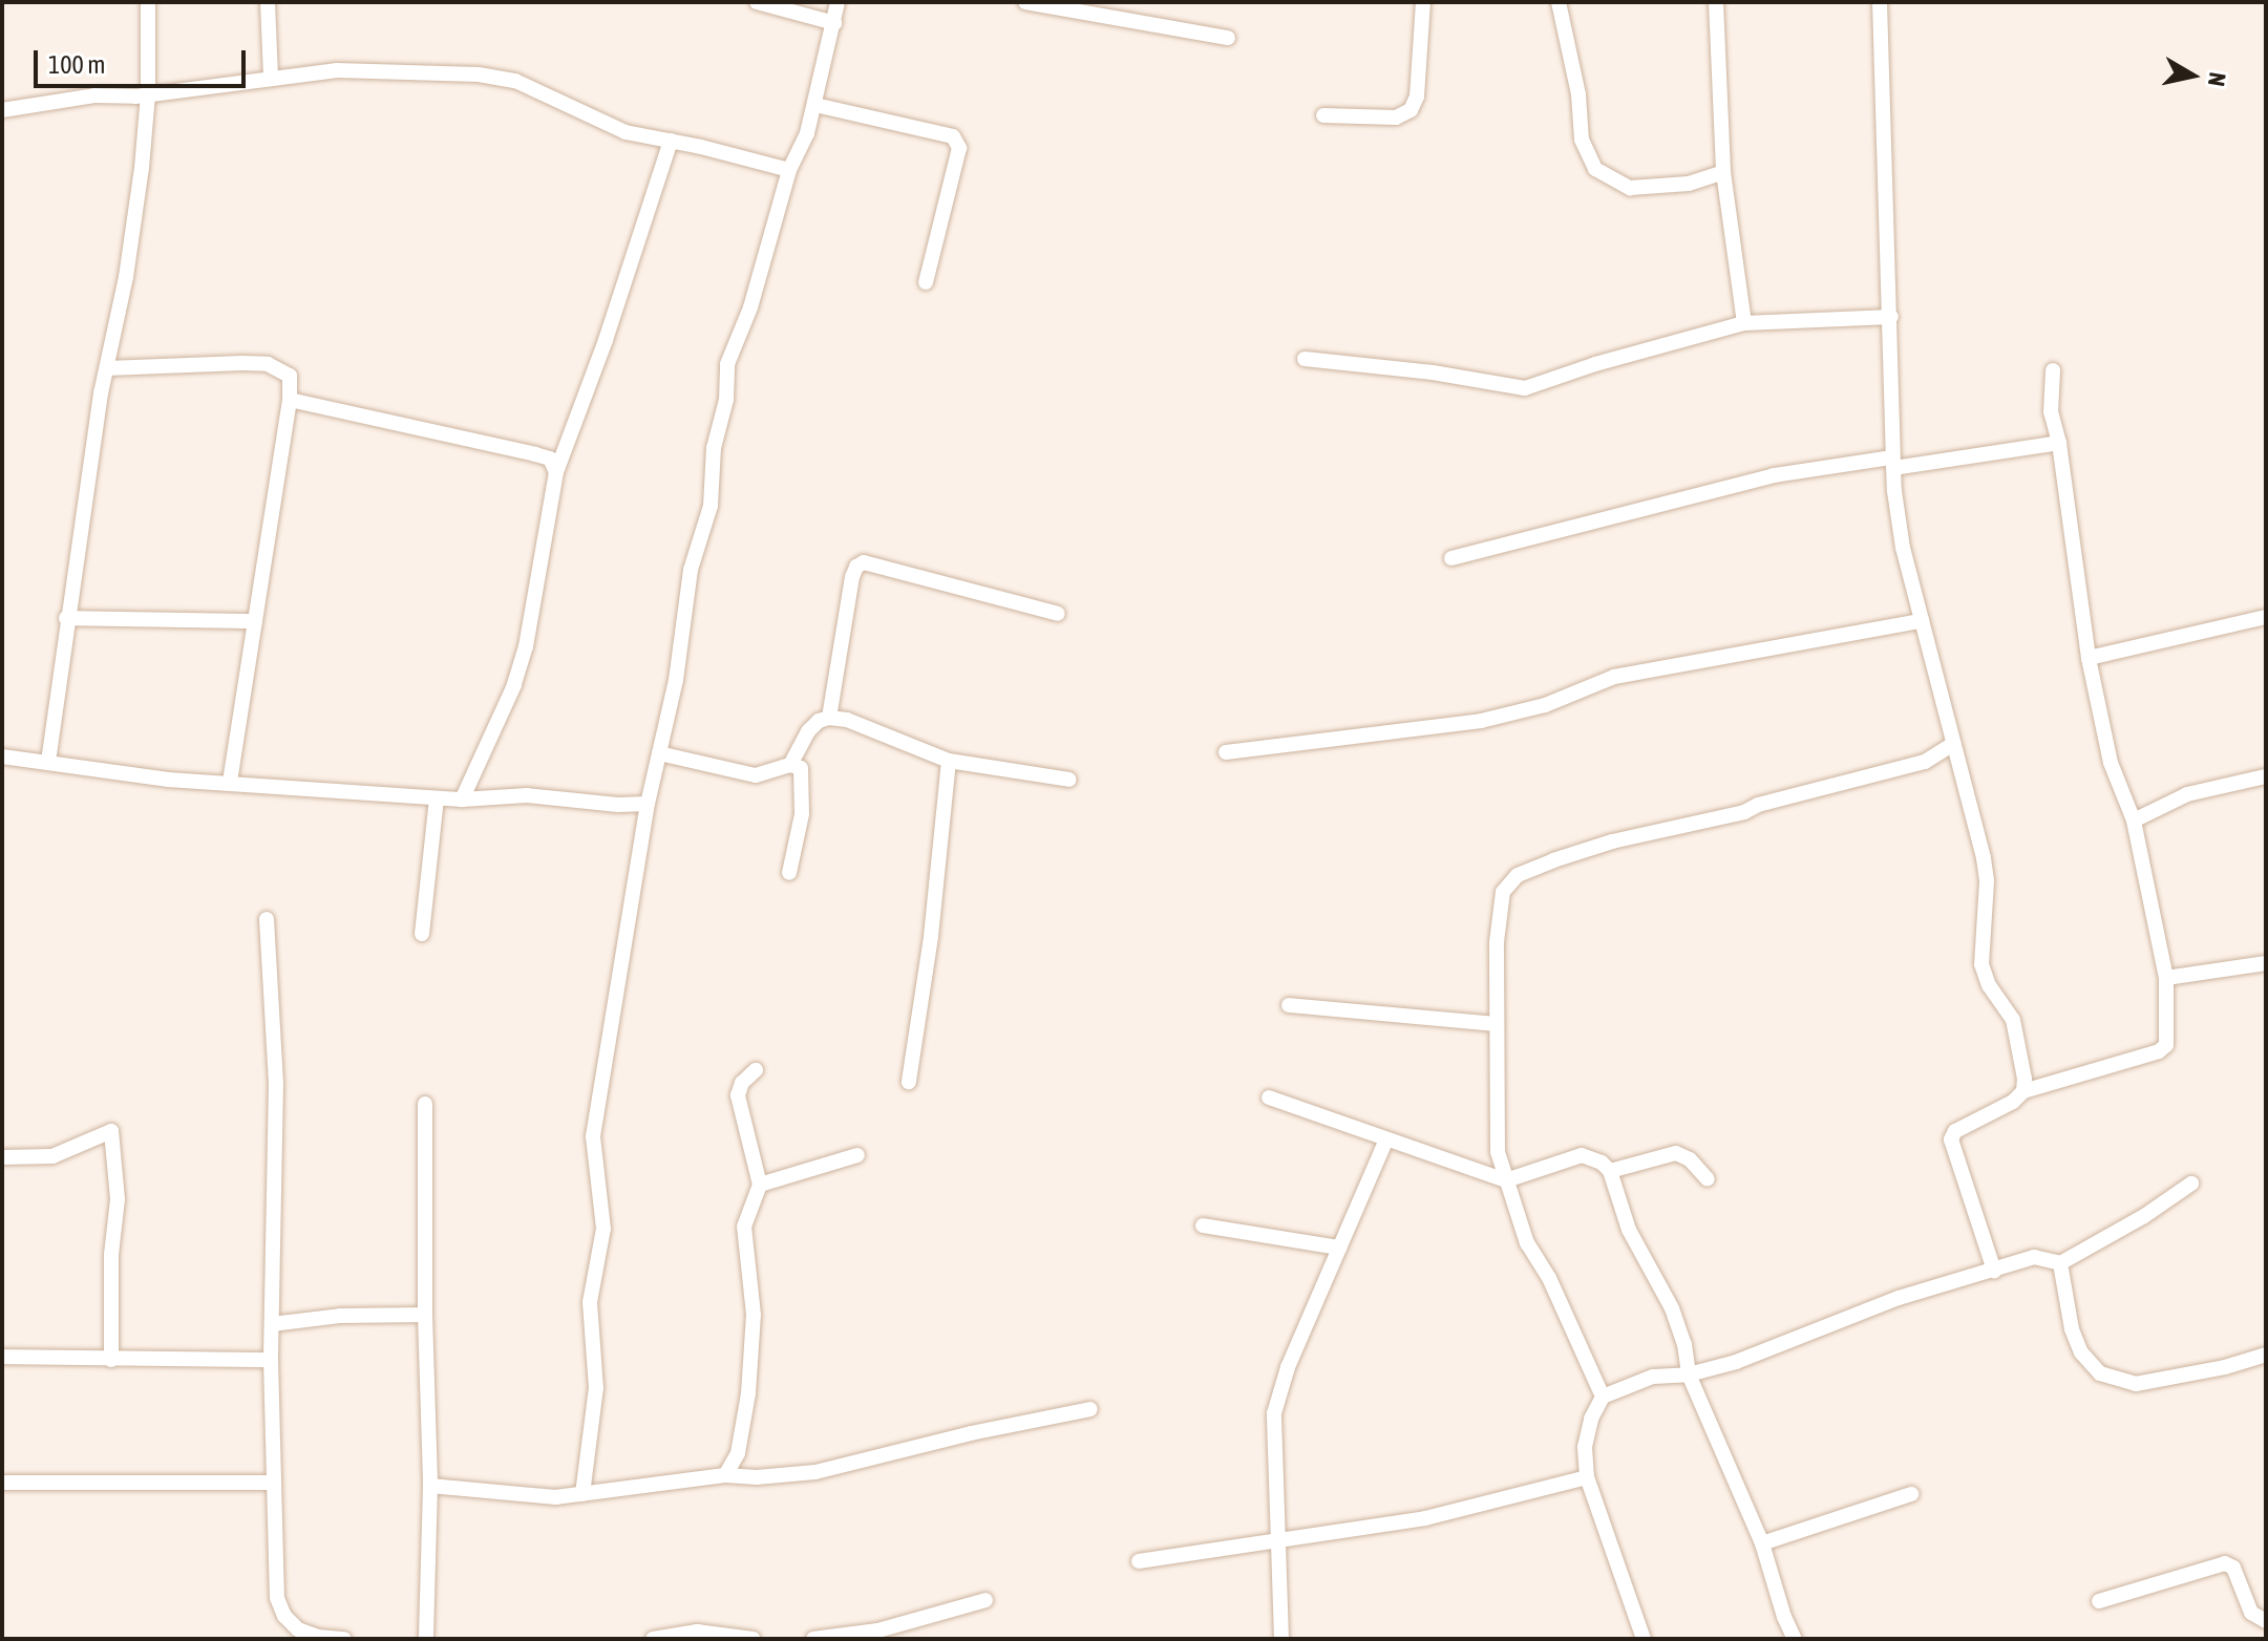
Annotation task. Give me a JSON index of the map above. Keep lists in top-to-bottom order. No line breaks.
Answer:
{"scale_bar":"100 m","north":"right"}
